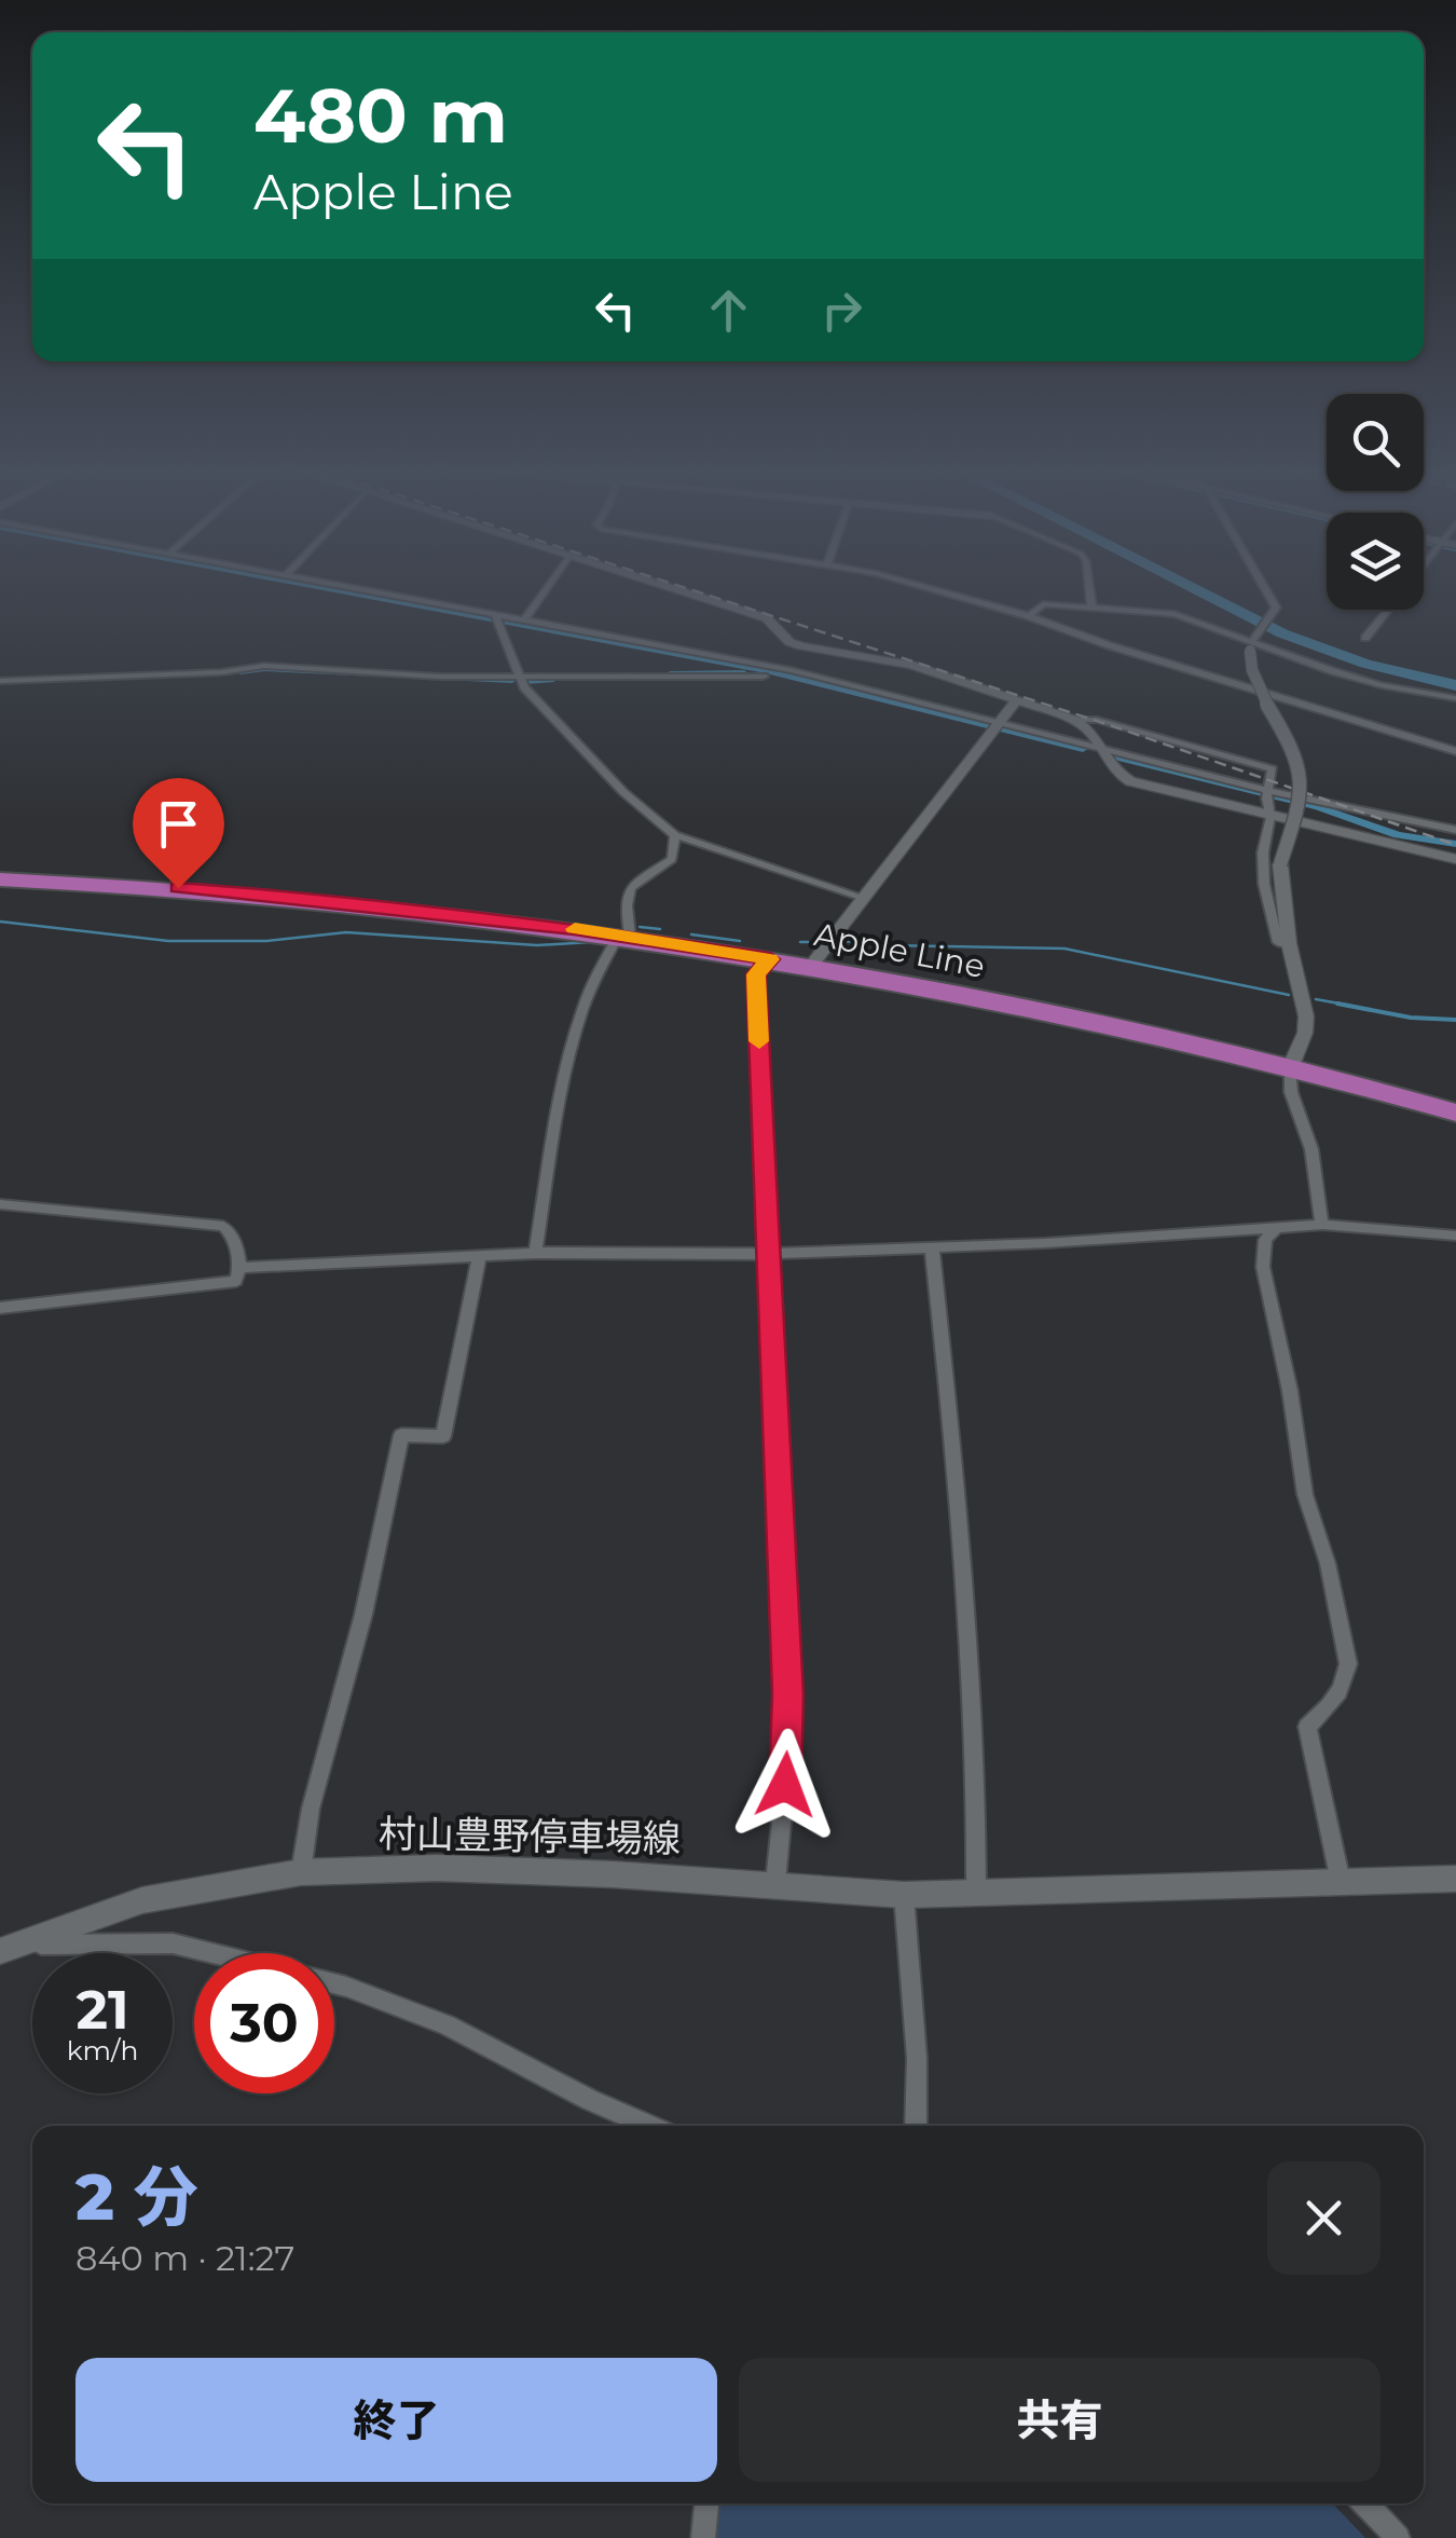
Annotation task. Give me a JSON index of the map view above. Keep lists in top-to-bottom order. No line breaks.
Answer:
{"streets":{"highway":["Apple Line"],"street":["村山豊野停車場線"]},"page":{"turn":["480 m","Apple Line"],"speed":"21 km/h","limit":"30","heading":["2 分","840 m · 21:27"],"buttons":["終了","共有"]}}
